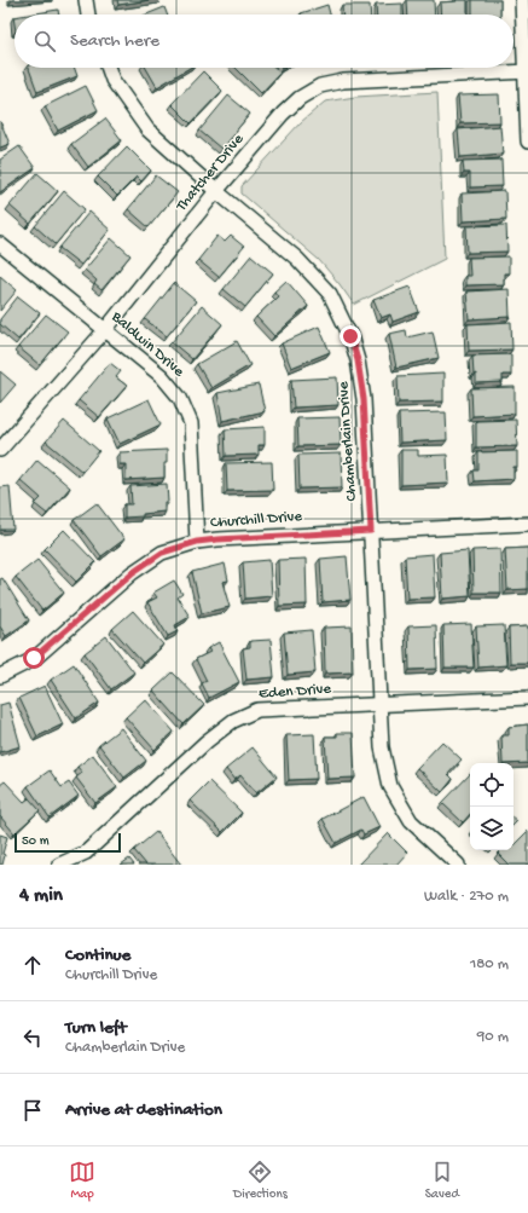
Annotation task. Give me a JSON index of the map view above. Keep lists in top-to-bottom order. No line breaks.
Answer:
{"streets":{"street":["Thatcher Drive","Baldwin Drive","Chamberlain Drive","Churchill Drive","Eden Drive"]},"crossings":[["Thatcher Drive","Baldwin Drive"],["Thatcher Drive","Chamberlain Drive"],["Baldwin Drive","Churchill Drive"],["Chamberlain Drive","Churchill Drive"],["Chamberlain Drive","Eden Drive"]],"scale_bar":"50 m","page":{"search":"Search here","scale":"50 m","heading":["4 min","Walk · 270 m"],"list":[["Continue","Churchill Drive","180 m"],["Turn left","Chamberlain Drive","90 m"],"Arrive at destination"],"nav":["Map","Directions","Saved"]}}
